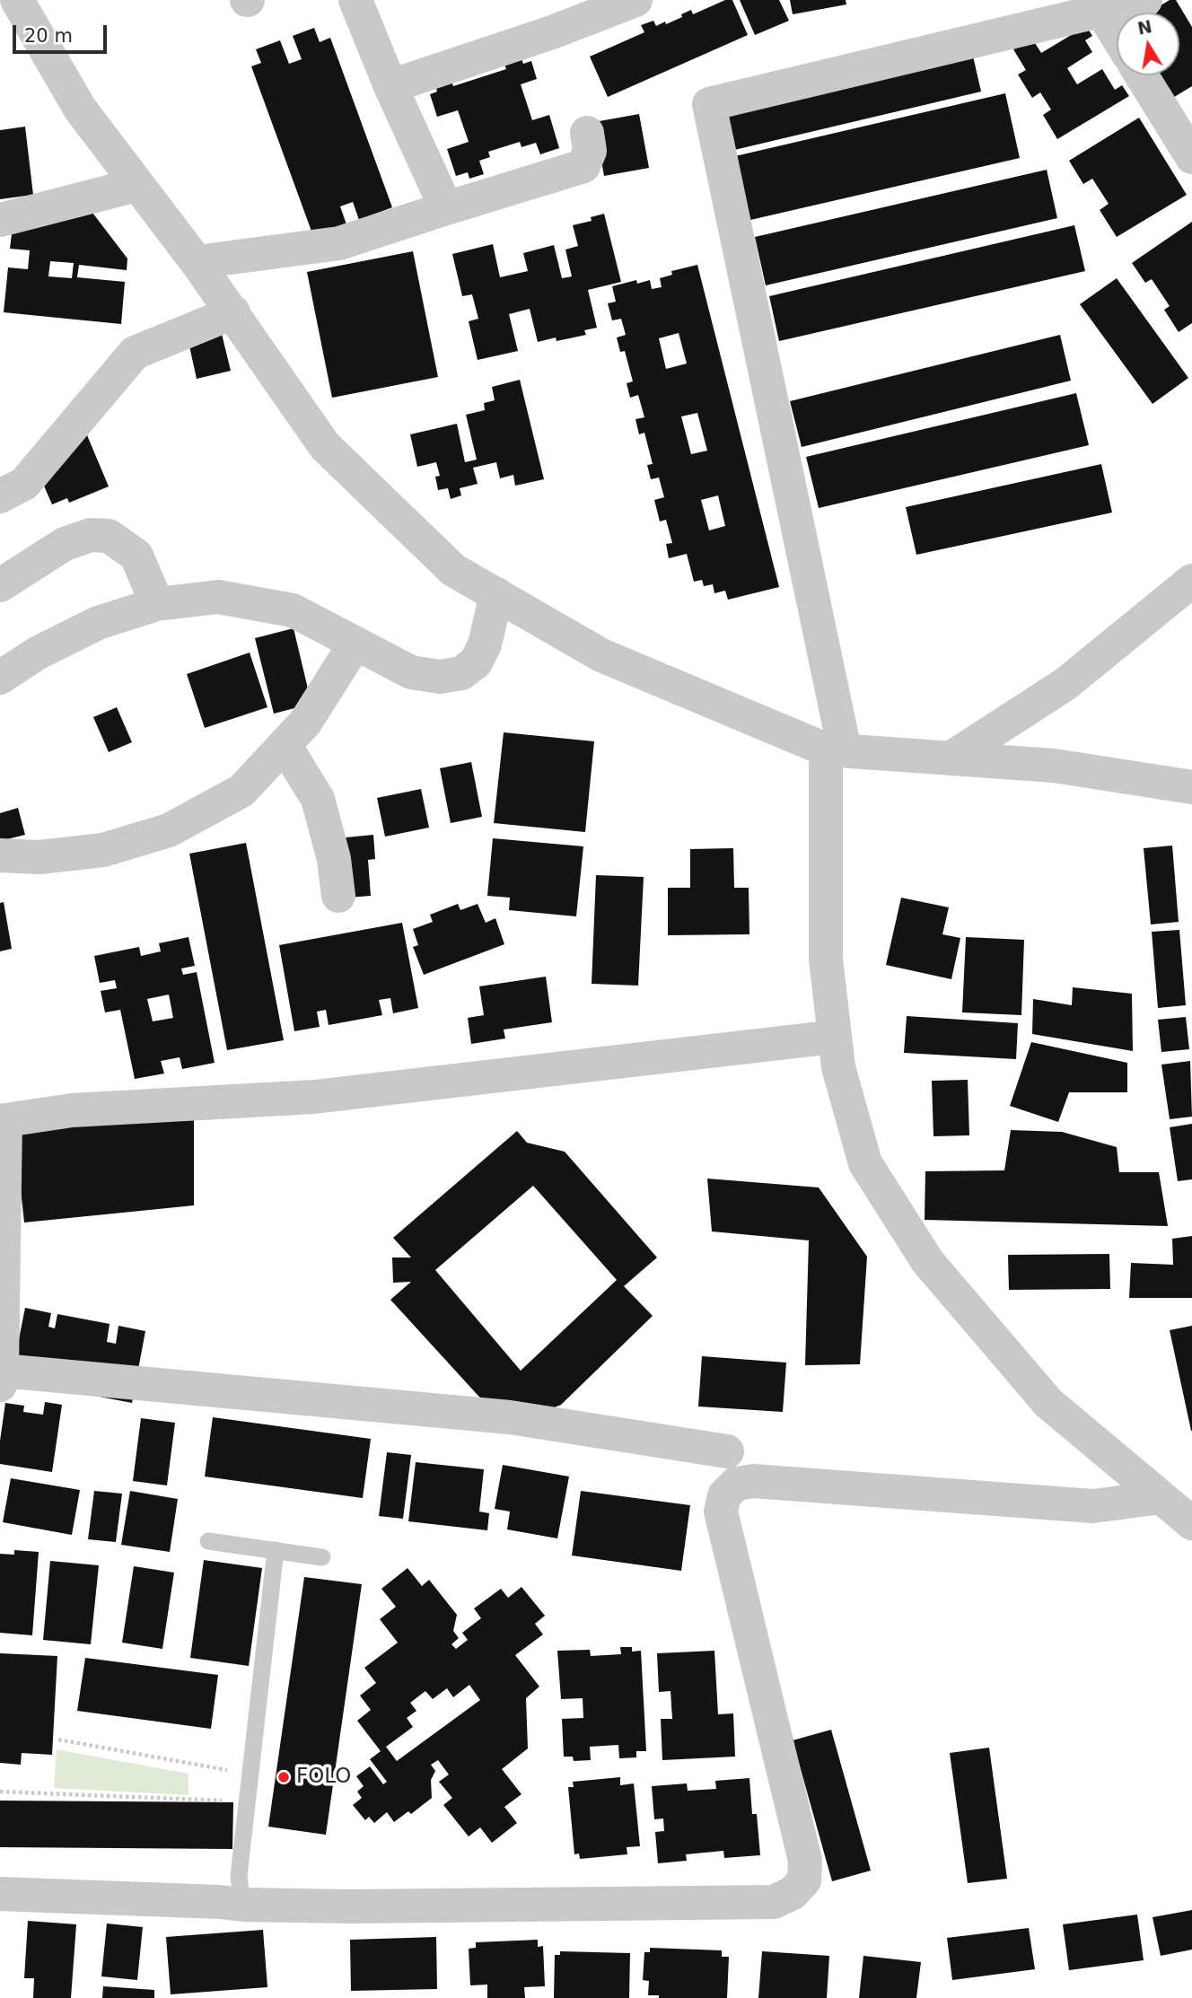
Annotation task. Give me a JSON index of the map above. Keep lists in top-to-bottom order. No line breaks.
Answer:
{"places":["FOLO"],"scale_bar":"20 m","north":"top"}
